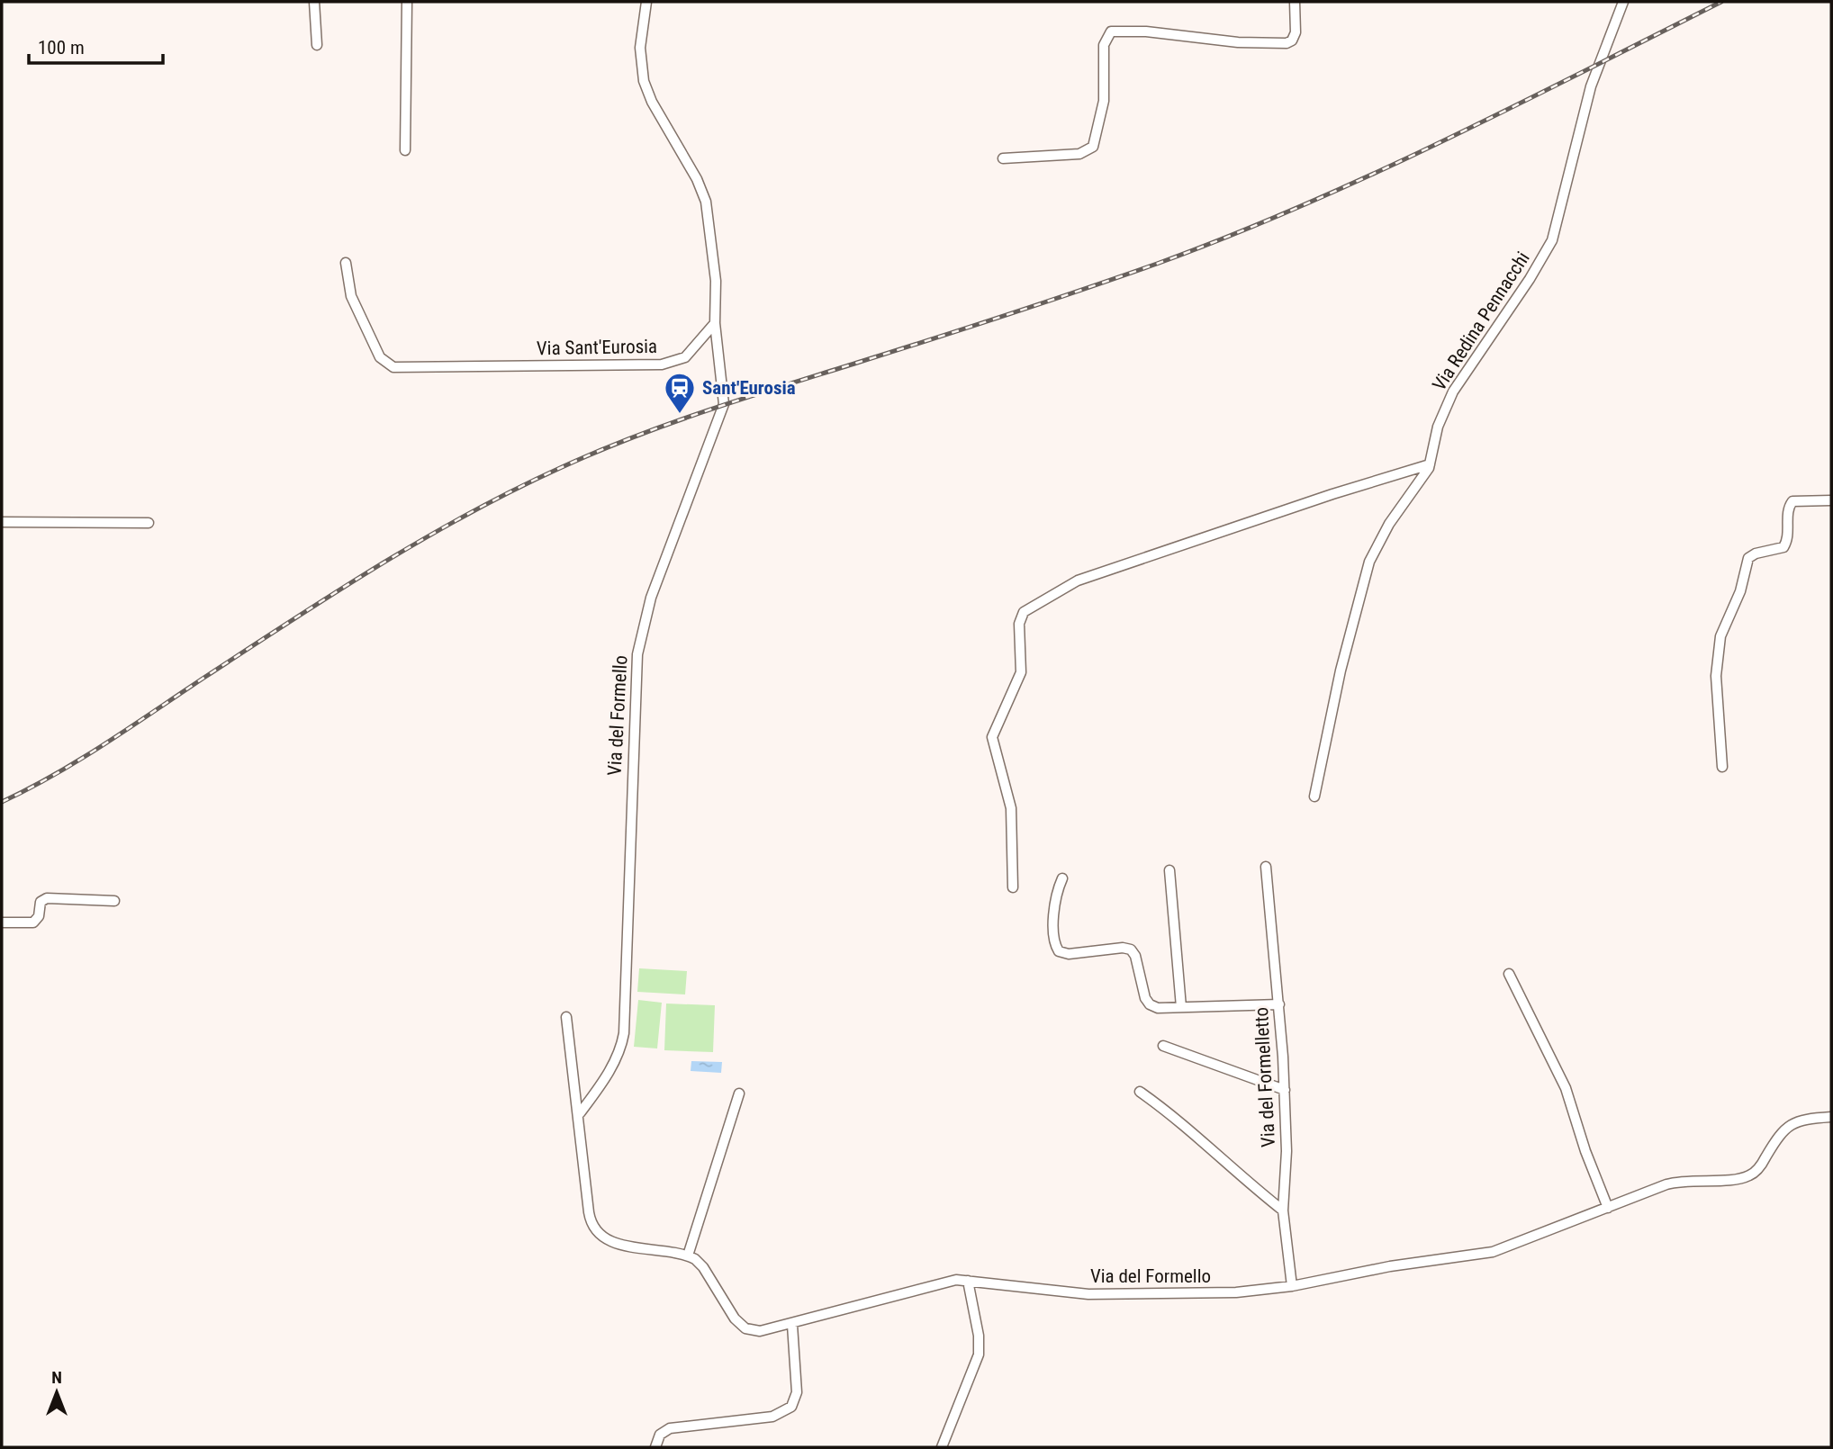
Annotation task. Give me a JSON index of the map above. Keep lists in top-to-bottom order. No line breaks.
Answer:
{"streets":{"street":["Via Redina Pennacchi","Via Sant'Eurosia","Via del Formello","Via del Formelletto"]},"crossings":[["Via Sant'Eurosia","Via del Formello"],["Via del Formello","Via del Formelletto"]],"places":{"station":["Sant'Eurosia"]},"scale_bar":"100 m","north":"top"}
